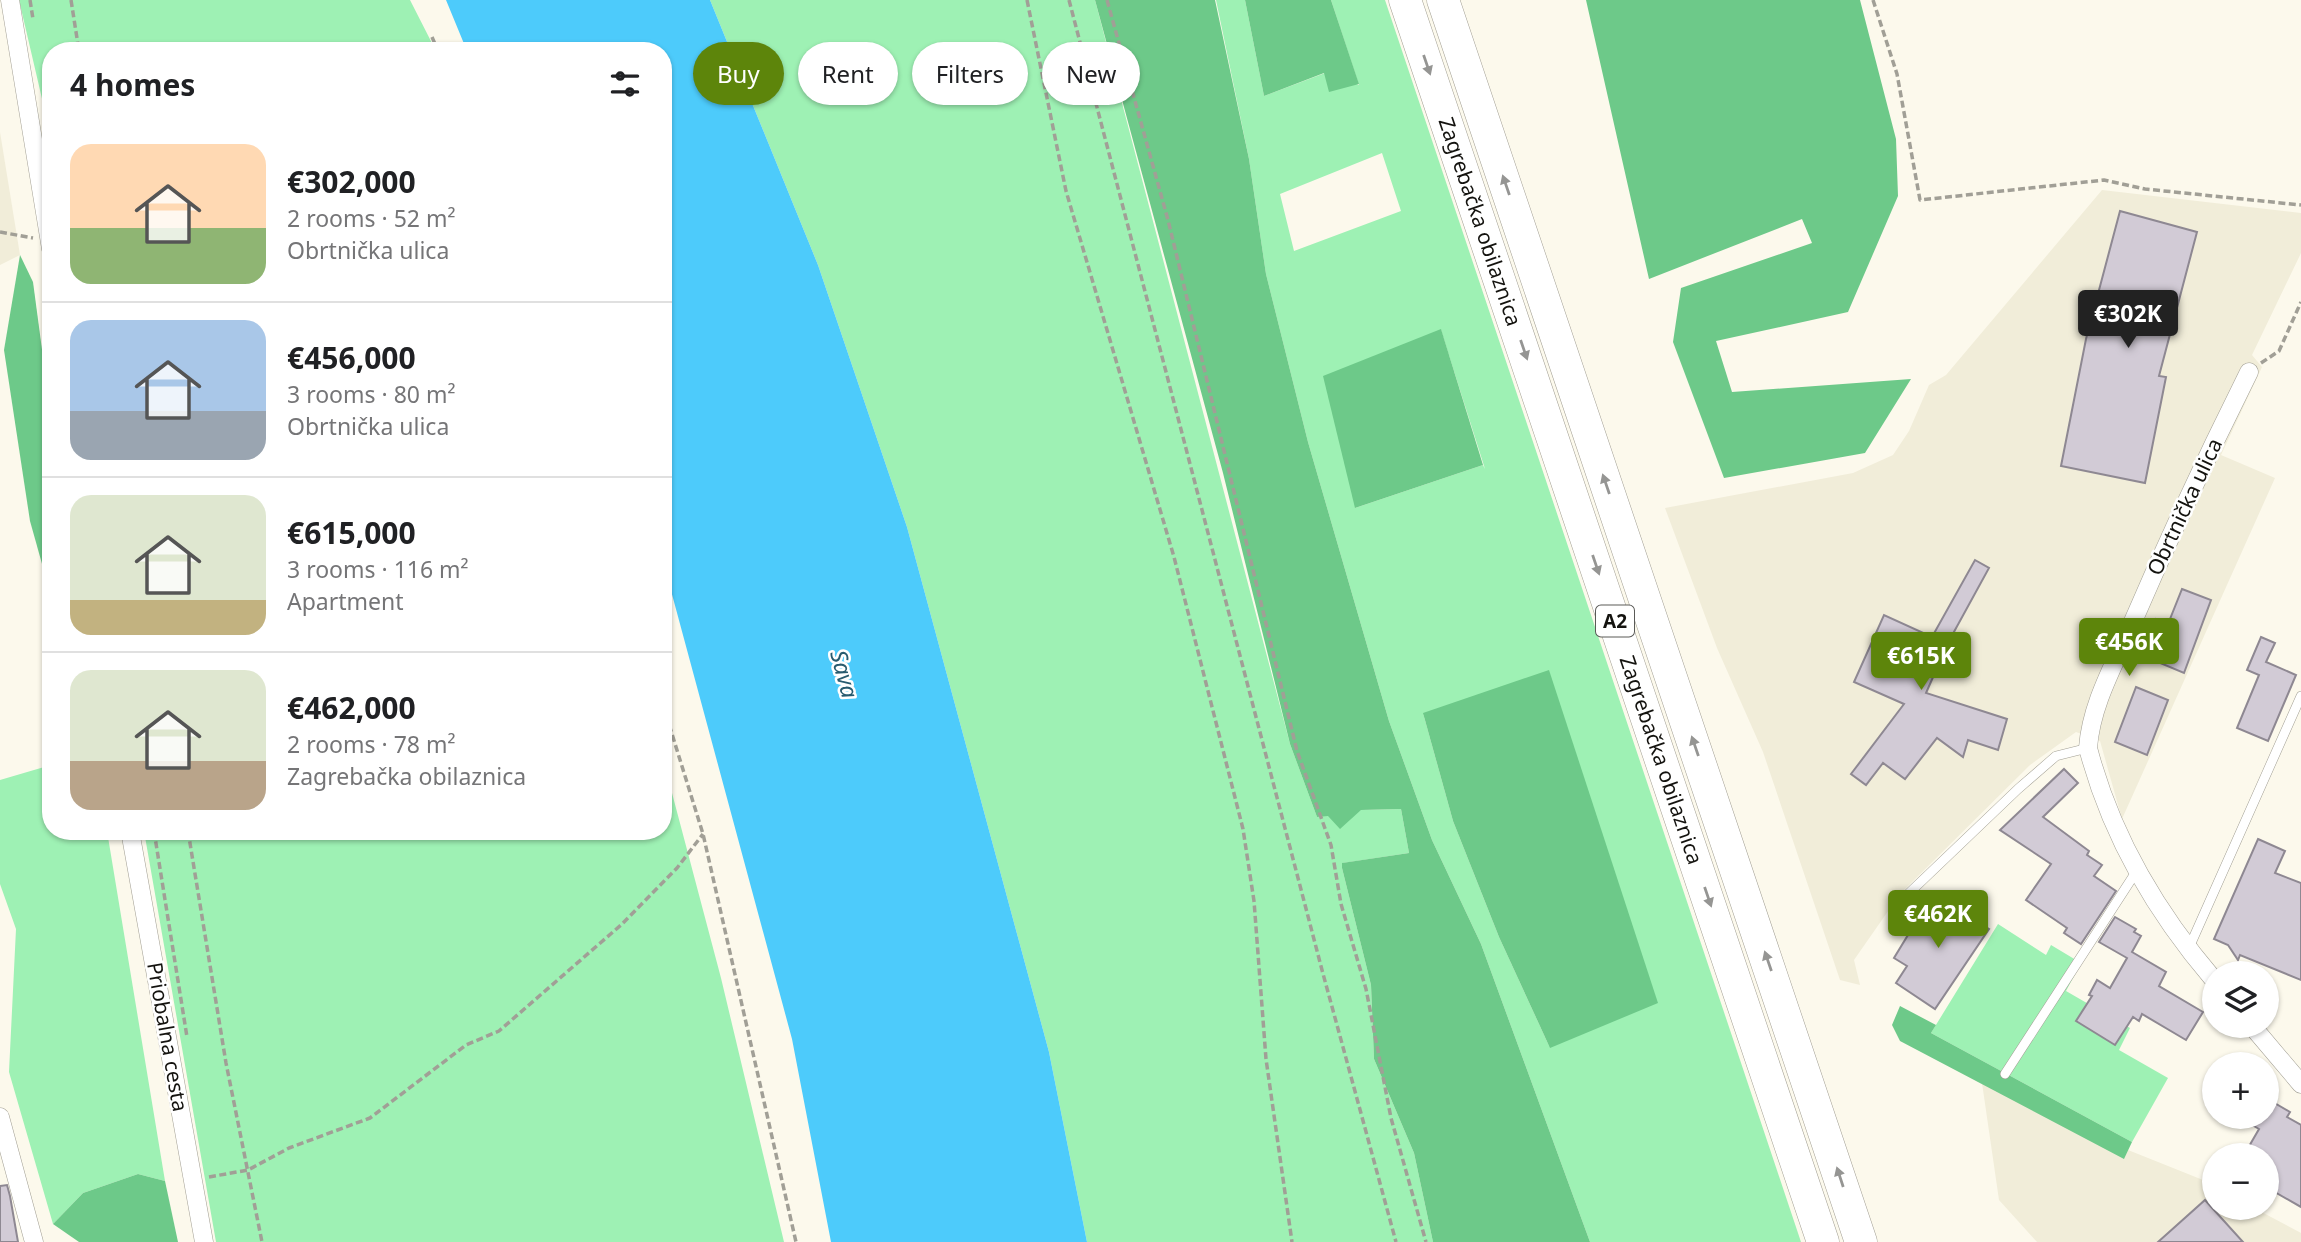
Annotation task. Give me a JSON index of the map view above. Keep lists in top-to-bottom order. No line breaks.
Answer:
{"streets":{"highway":["Zagrebačka obilaznica","A2"],"street":["Obrtnička ulica","Priobalna cesta"]},"water":["Sava"],"page":{"chip":["Buy","Rent","Filters","New"],"heading":"4 homes","list":[{"name":"€302,000","note":"2 rooms · 52 m² · Obrtnička ulica"},{"name":"€456,000","note":"3 rooms · 80 m² · Obrtnička ulica"},{"name":"€615,000","note":"3 rooms · 116 m² · Apartment"},{"name":"€462,000","note":"2 rooms · 78 m² · Zagrebačka obilaznica"}],"price":["€302K","€456K","€615K","€462K"],"map_buttons":["+","−"]}}
